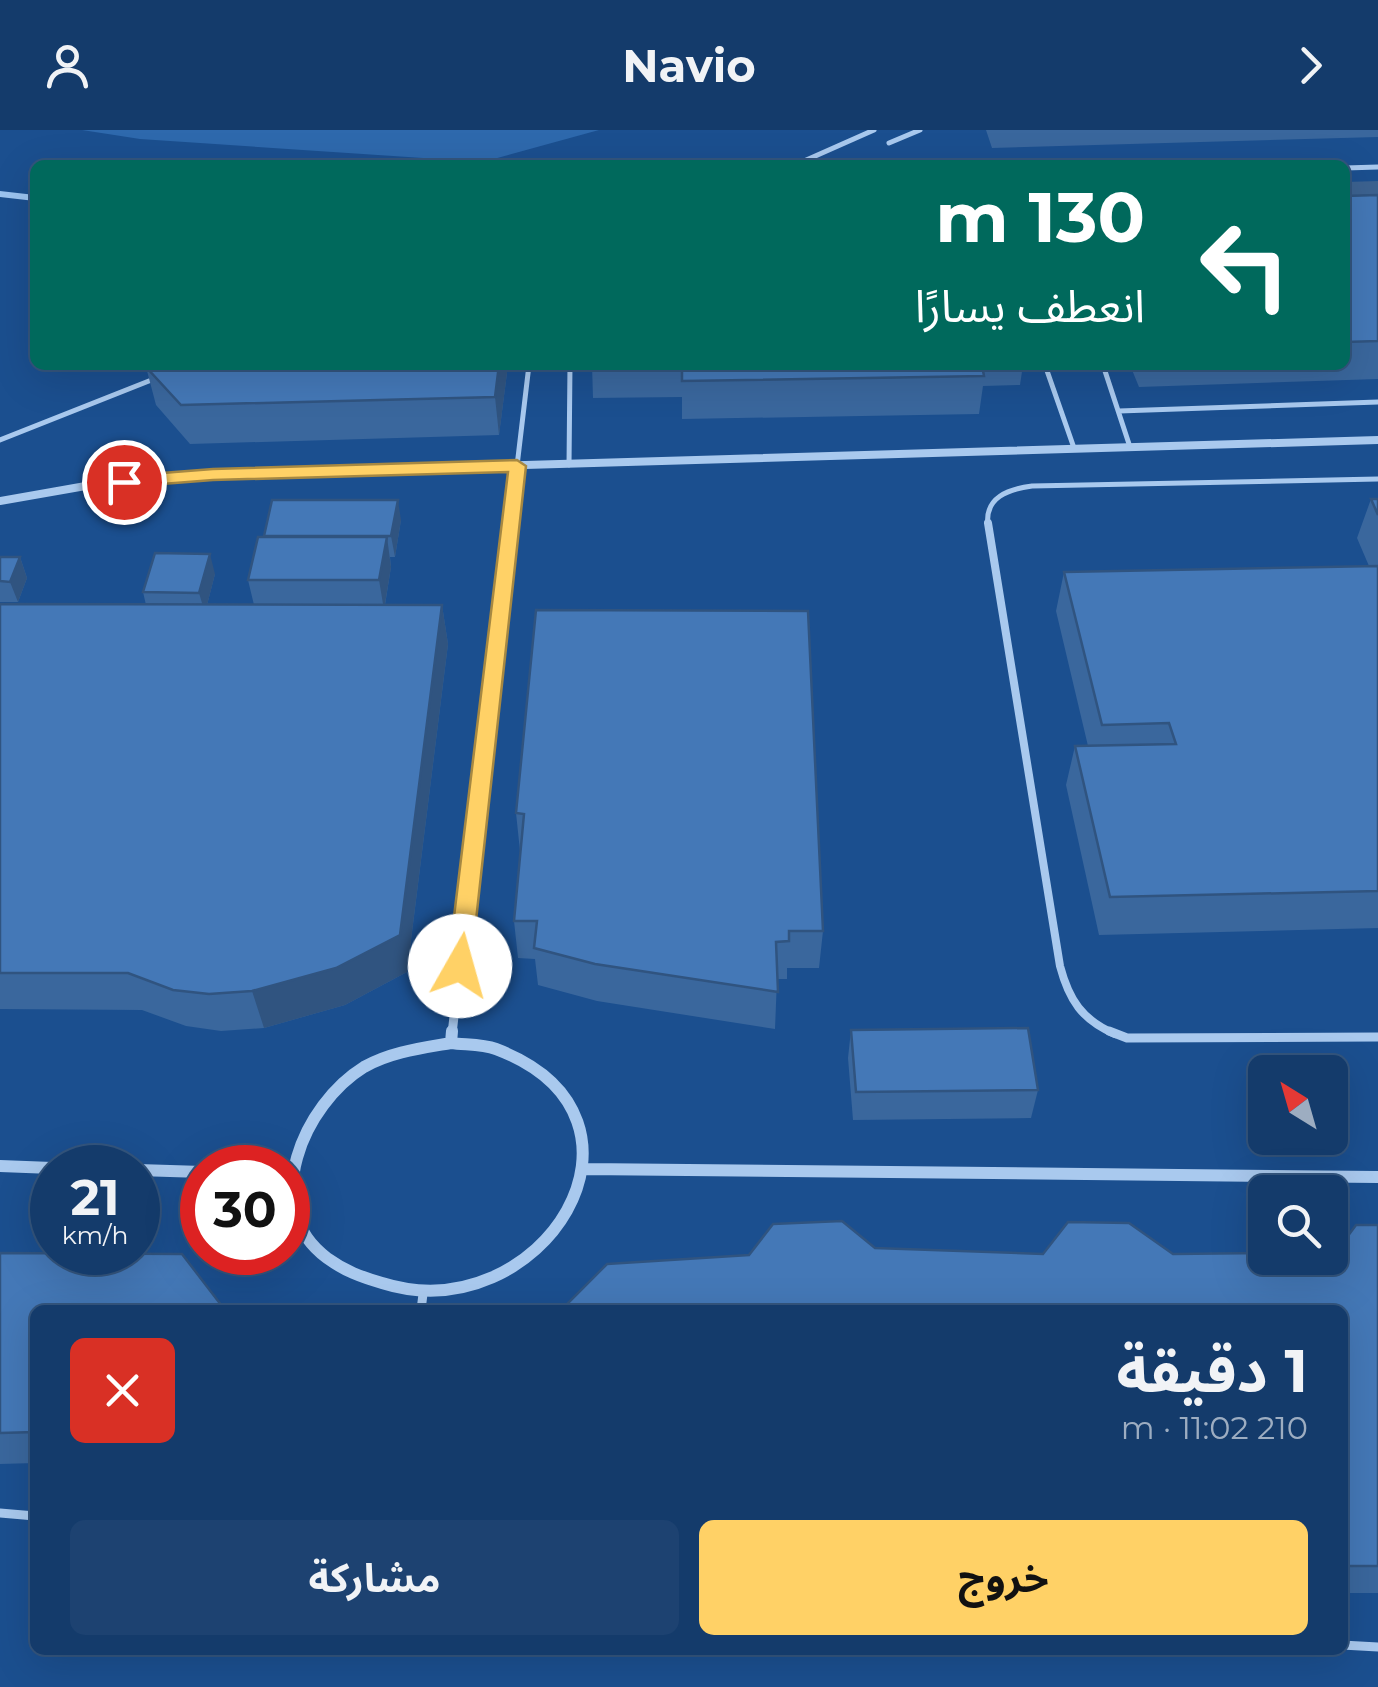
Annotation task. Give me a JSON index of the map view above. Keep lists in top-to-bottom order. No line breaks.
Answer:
{"north":"top left","page":{"header":"Navio","turn":["130 m","انعطف يسارًا"],"speed":"21 km/h","limit":"30","heading":["1 دقيقة","210 m · 11:02"],"buttons":["خروج","مشاركة"]}}
